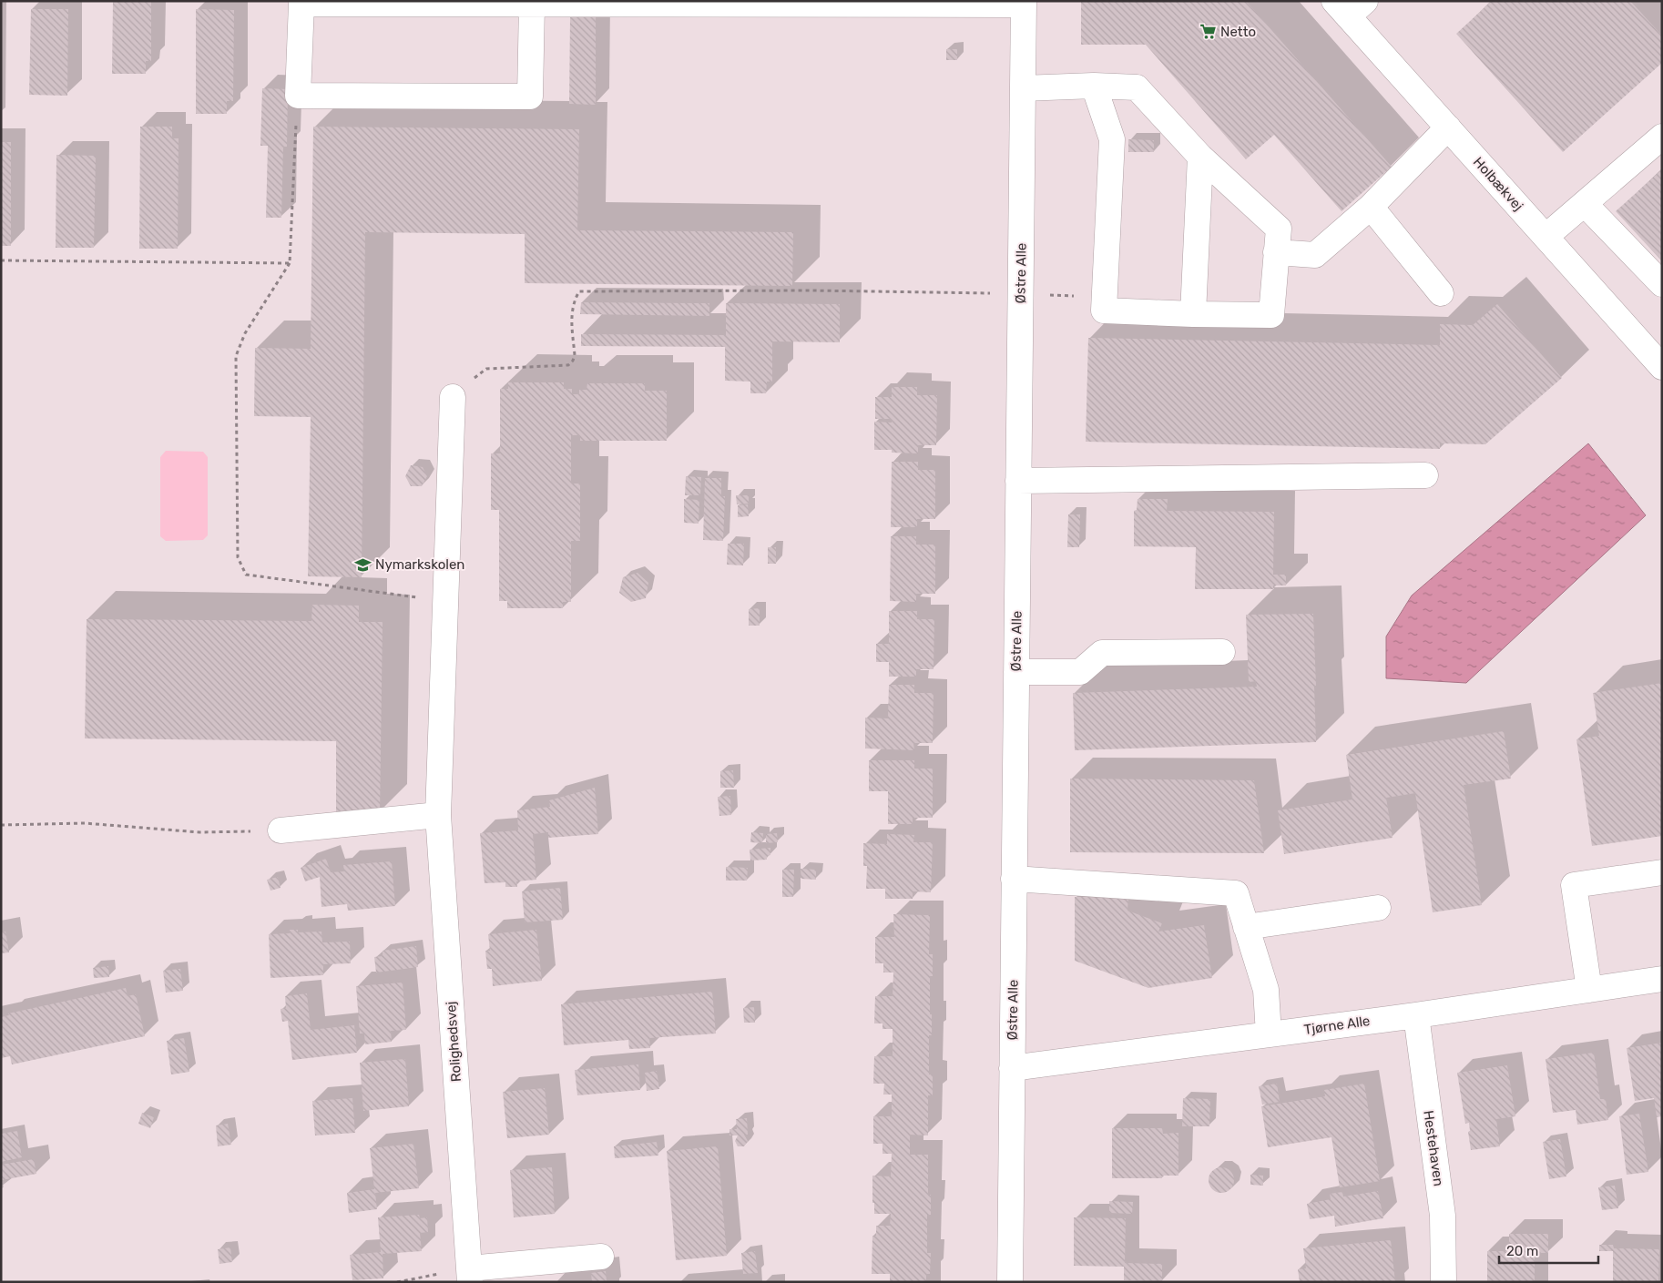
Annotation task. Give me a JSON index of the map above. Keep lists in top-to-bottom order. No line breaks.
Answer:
{"streets":{"street":["Holbækvej","Østre Alle","Tjørne Alle","Rolighedsvej","Hestehaven"]},"crossings":[["Østre Alle","Tjørne Alle"],["Tjørne Alle","Hestehaven"]],"places":{"supermarket":["Netto"],"school or university":["Nymarkskolen"]},"scale_bar":"20 m"}
